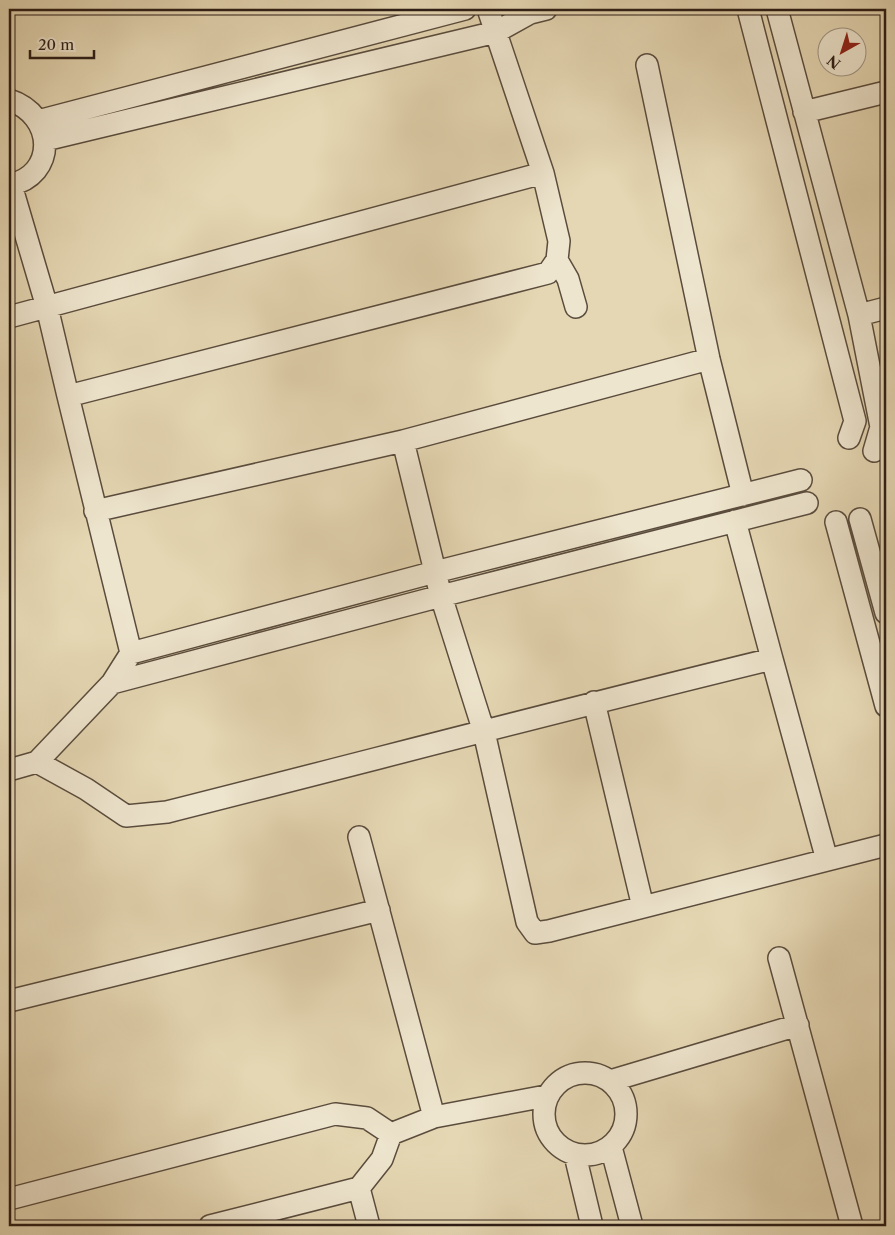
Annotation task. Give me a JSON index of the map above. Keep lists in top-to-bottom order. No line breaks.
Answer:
{"scale_bar":"20 m","north":"bottom left"}
